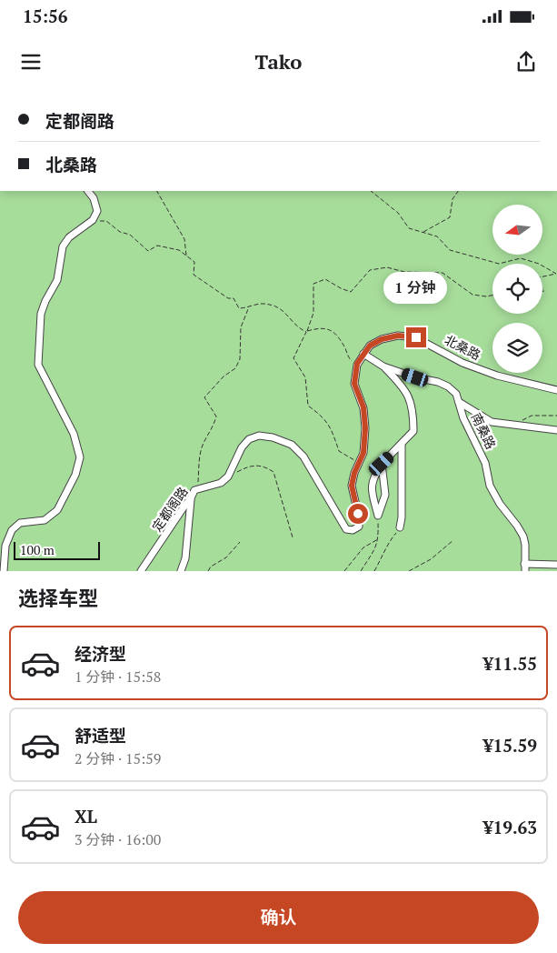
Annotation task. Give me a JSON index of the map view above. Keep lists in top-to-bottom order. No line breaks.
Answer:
{"streets":{"street":["北桑路","南桑路","定都阁路"]},"crossings":[["北桑路","南桑路"]],"scale_bar":"100 m","north":"left","page":{"status":"15:56","header":"Tako","banner":["定都阁路","北桑路"],"bubble":"1 分钟","scale":"100 m","heading":"选择车型","list":[{"name":"经济型","note":"1 分钟 · 15:58","value":"¥11.55"},{"name":"舒适型","note":"2 分钟 · 15:59","value":"¥15.59"},{"name":"XL","note":"3 分钟 · 16:00","value":"¥19.63"}],"buttons":"确认"}}
